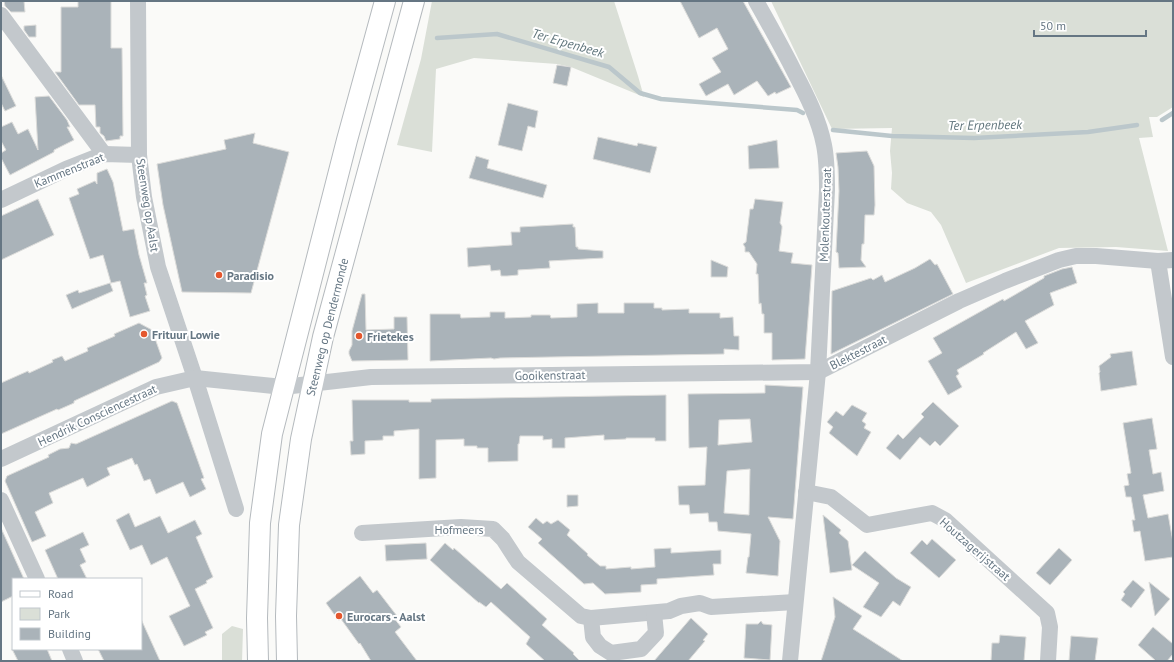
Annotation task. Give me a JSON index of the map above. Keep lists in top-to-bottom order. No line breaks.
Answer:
{"streets":{"main road":["Steenweg op Dendermonde"],"street":["Kammenstraat","Steenweg op Aalst","Molenkouterstraat","Blektestraat","Gooikenstraat","Hendrik Consciencestraat","Hofmeers","Houtzagerijstraat"]},"crossings":[["Kammenstraat","Steenweg op Aalst"],["Steenweg op Aalst","Hendrik Consciencestraat"],["Molenkouterstraat","Blektestraat"],["Molenkouterstraat","Gooikenstraat"],["Steenweg op Dendermonde","Gooikenstraat"],["Blektestraat","Gooikenstraat"],["Blektestraat","Houtzagerijstraat"]],"water":["Ter Erpenbeek"],"places":["Paradisio","Frituur Lowie","Frietekes","Eurocars - Aalst"],"legend":["Road","Park","Building"],"scale_bar":"50 m"}
